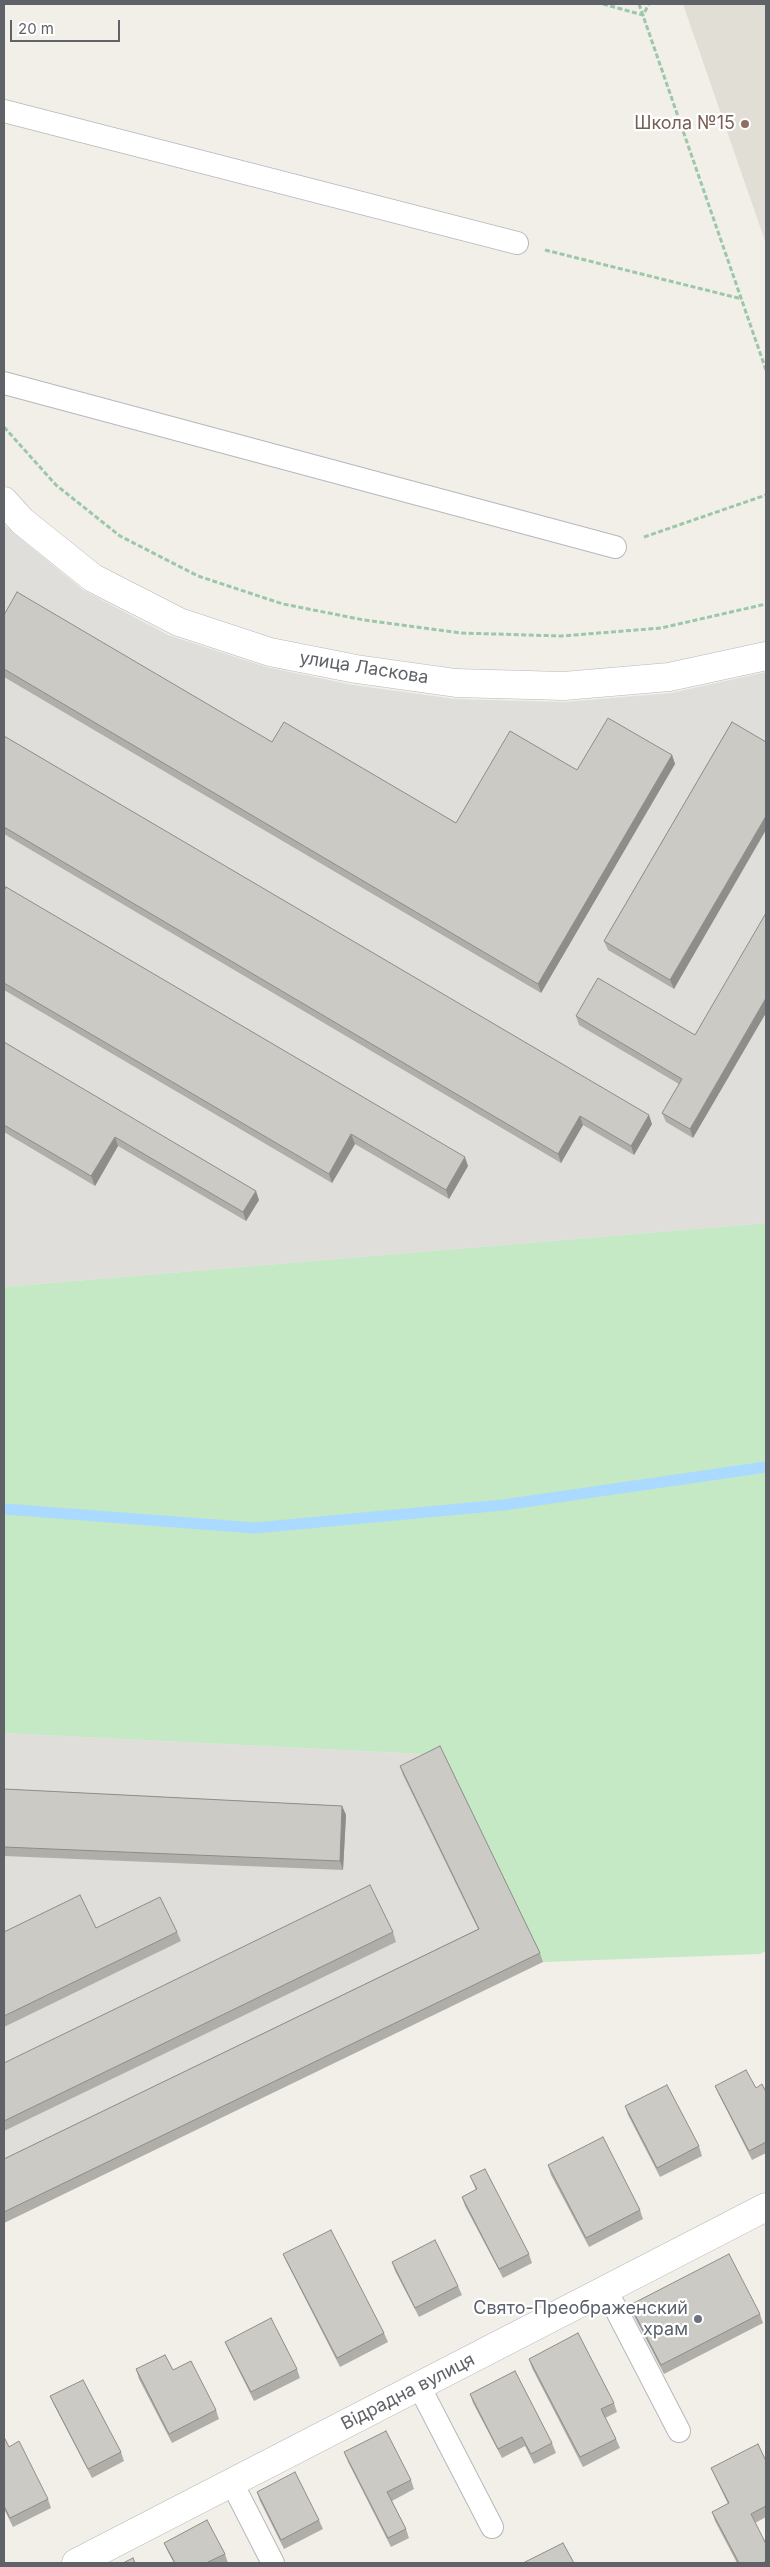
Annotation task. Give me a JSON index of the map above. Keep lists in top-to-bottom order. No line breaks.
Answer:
{"streets":{"street":["улица Ласкова","Відрадна вулиця"]},"places":["Школа №15","Свято-Преображенский храм"],"scale_bar":"20 m"}
